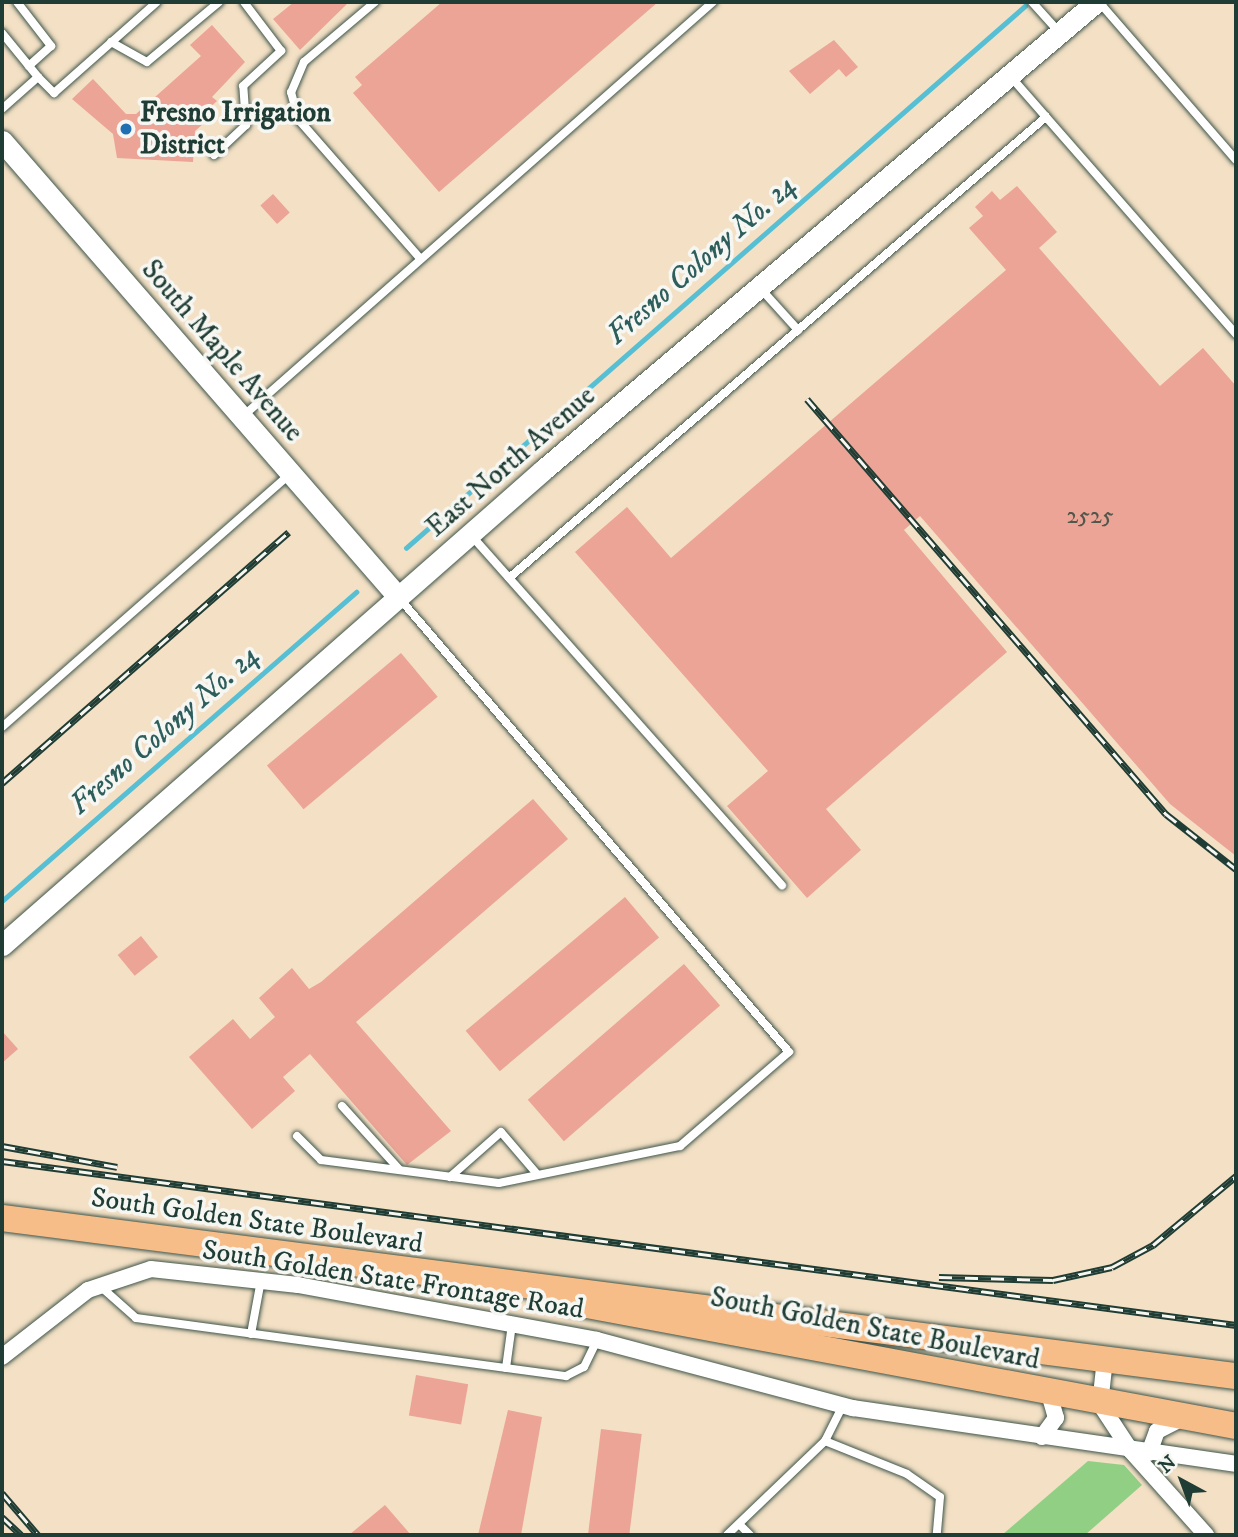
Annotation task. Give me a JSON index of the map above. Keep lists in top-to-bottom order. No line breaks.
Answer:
{"streets":{"main road":["South Golden State Boulevard"],"street":["South Maple Avenue","East North Avenue","South Golden State Frontage Road"]},"crossings":[["South Maple Avenue","East North Avenue"]],"water":["Fresno Colony No. 24"],"places":["Fresno Irrigation District"],"house_numbers":["2525"],"north":"top left"}
